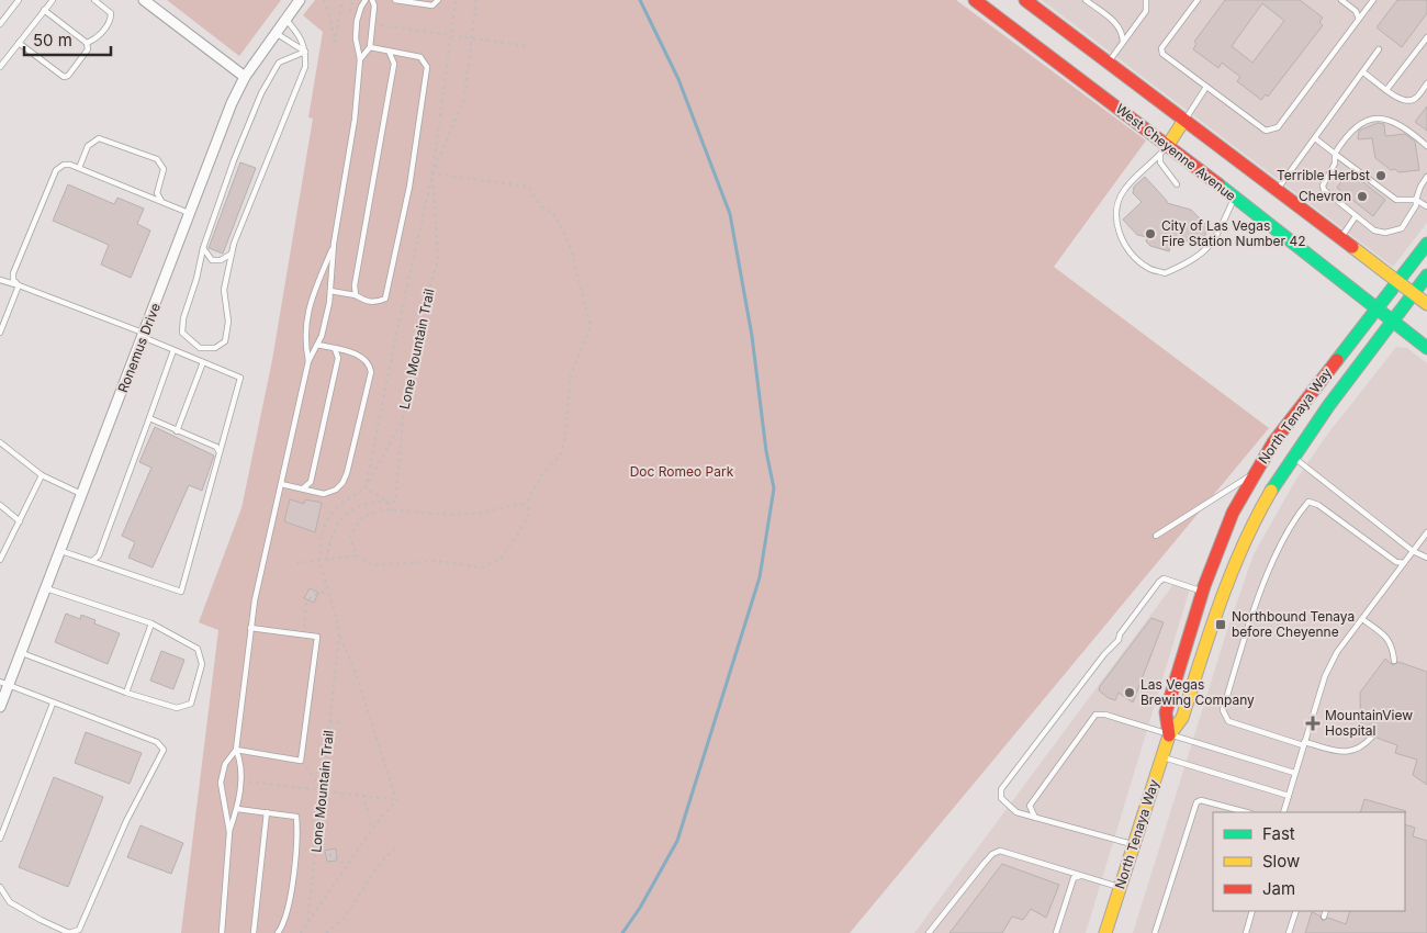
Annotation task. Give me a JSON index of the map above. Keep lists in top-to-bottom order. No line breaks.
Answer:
{"streets":{"main road":["West Cheyenne Avenue","North Tenaya Way"],"street":["Ronemus Drive"],"path":["Lone Mountain Trail"]},"crossings":[["West Cheyenne Avenue","North Tenaya Way"]],"parks":["Doc Romeo Park"],"places":{"other":["Terrible Herbst","Chevron","City of Las Vegas Fire Station Number 42","Las Vegas Brewing Company"],"transit":["Northbound Tenaya before Cheyenne"],"health":["MountainView Hospital"]},"legend":["Fast","Slow","Jam"],"scale_bar":"50 m"}
